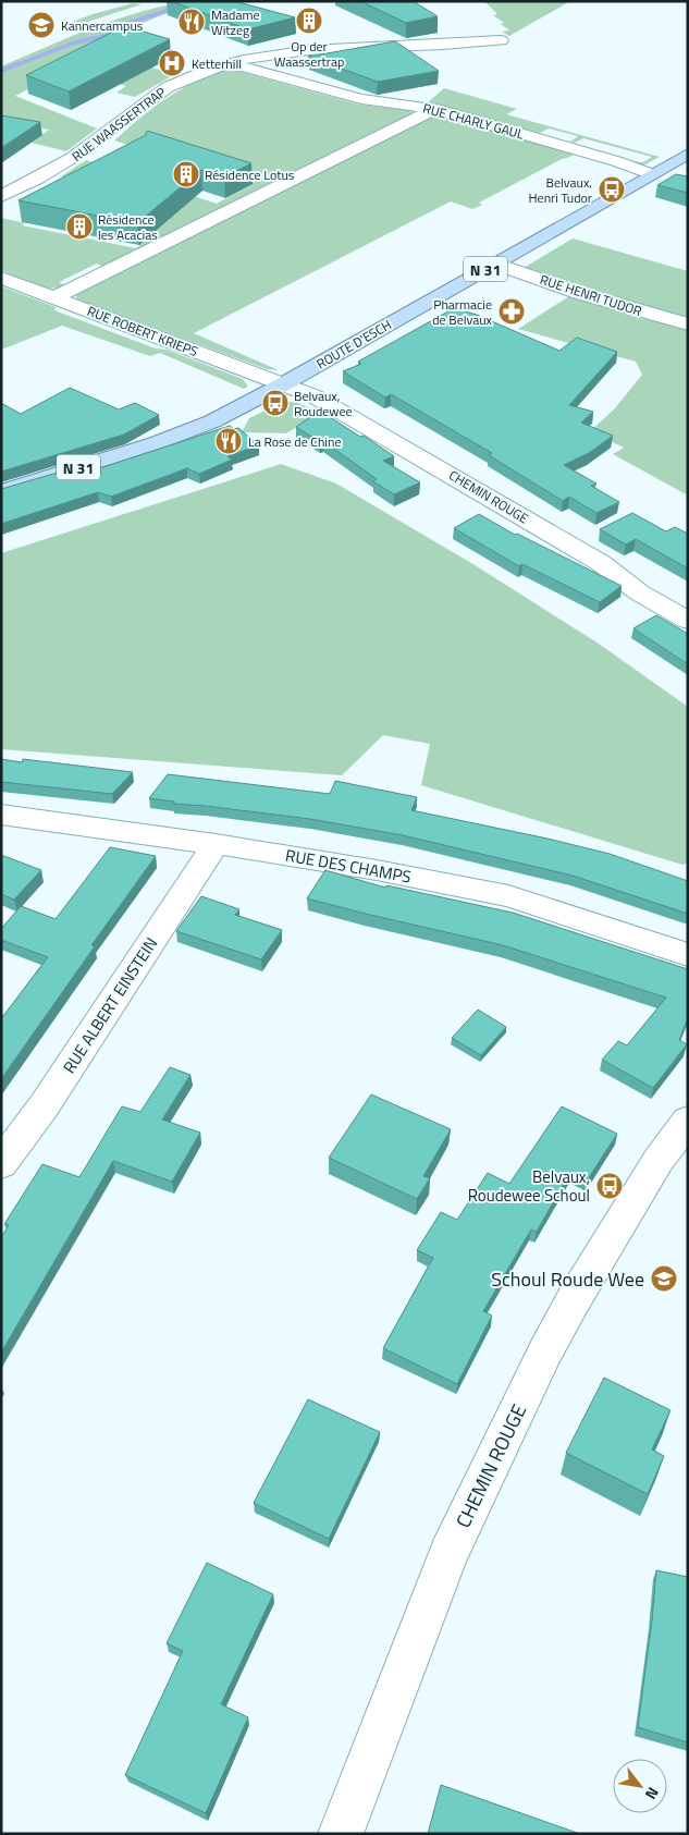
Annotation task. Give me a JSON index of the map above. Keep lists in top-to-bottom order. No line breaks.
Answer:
{"streets":{"main road":["N 31","ROUTE D'ESCH"],"street":["RUE CHARLY GAUL","RUE WAASSERTRAP","RUE HENRI TUDOR","RUE ROBERT KRIEPS","CHEMIN ROUGE","RUE DES CHAMPS","RUE ALBERT EINSTEIN"]},"crossings":[["RUE CHARLY GAUL","RUE WAASSERTRAP"],["RUE CHARLY GAUL","ROUTE D'ESCH"],["RUE HENRI TUDOR","ROUTE D'ESCH"],["RUE ROBERT KRIEPS","ROUTE D'ESCH"],["RUE ROBERT KRIEPS","CHEMIN ROUGE"],["ROUTE D'ESCH","CHEMIN ROUGE"],["RUE DES CHAMPS","RUE ALBERT EINSTEIN"]],"places":{"building":["Op der Waassertrap","Résidence Lotus","Résidence les Acacias"],"restaurant":["Madame Witzeg","La Rose de Chine"],"school or university":["Kannercampus","Schoul Roude Wee"],"hospital":["Ketterhill"],"bus stop":["Belvaux, Henri Tudor","Belvaux, Roudewee","Belvaux, Roudewee Schoul"],"pharmacy":["Pharmacie de Belvaux"]},"north":"bottom right"}
